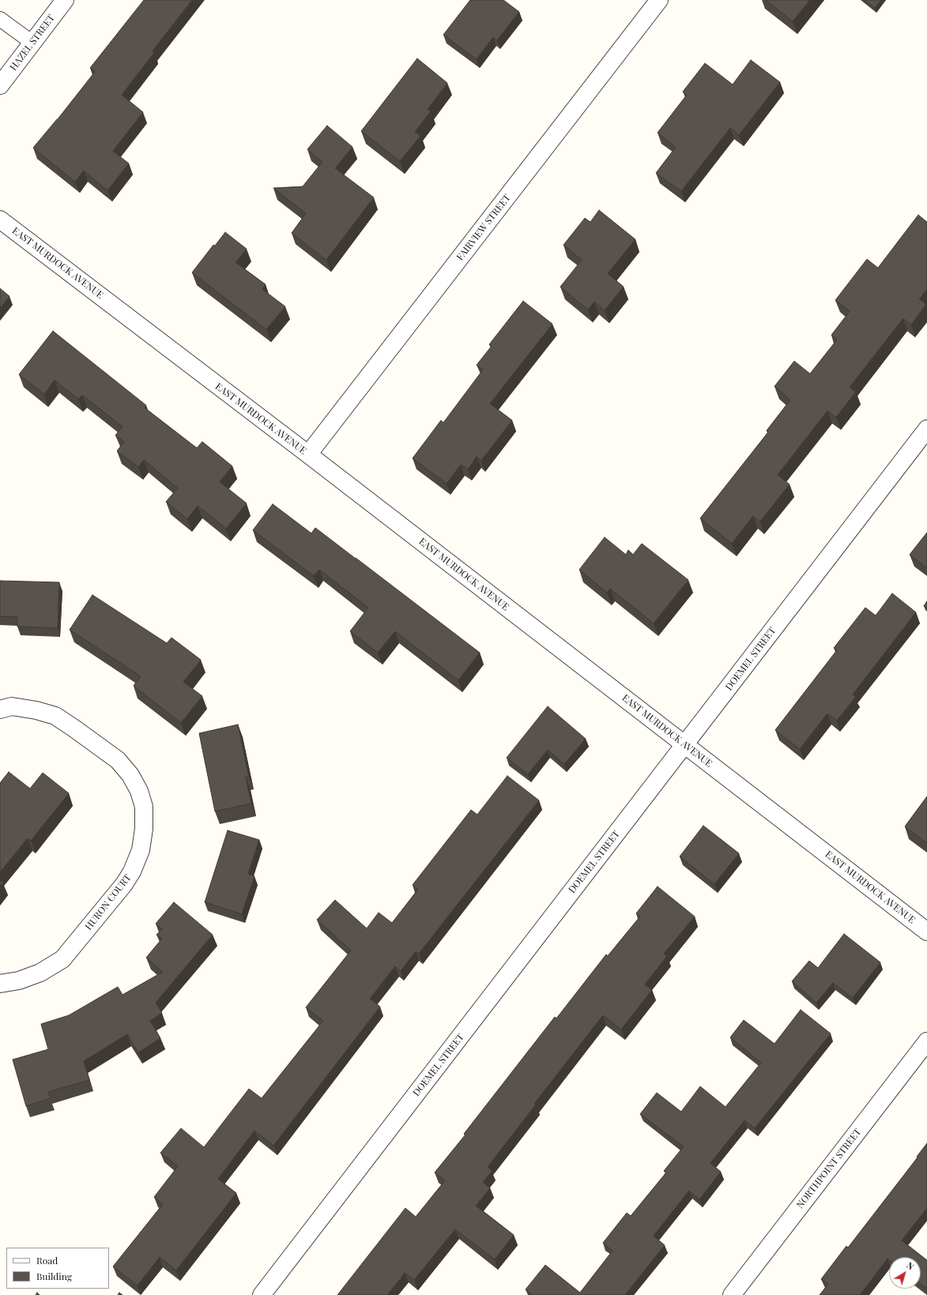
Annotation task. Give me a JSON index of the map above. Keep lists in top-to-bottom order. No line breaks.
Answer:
{"streets":{"street":["HAZEL STREET","FAIRVIEW STREET","EAST MURDOCK AVENUE","DOEMEL STREET","HURON COURT","NORTHPOINT STREET"]},"crossings":[["FAIRVIEW STREET","EAST MURDOCK AVENUE"],["EAST MURDOCK AVENUE","DOEMEL STREET"]],"legend":["Road","Building"],"north":"top right"}
